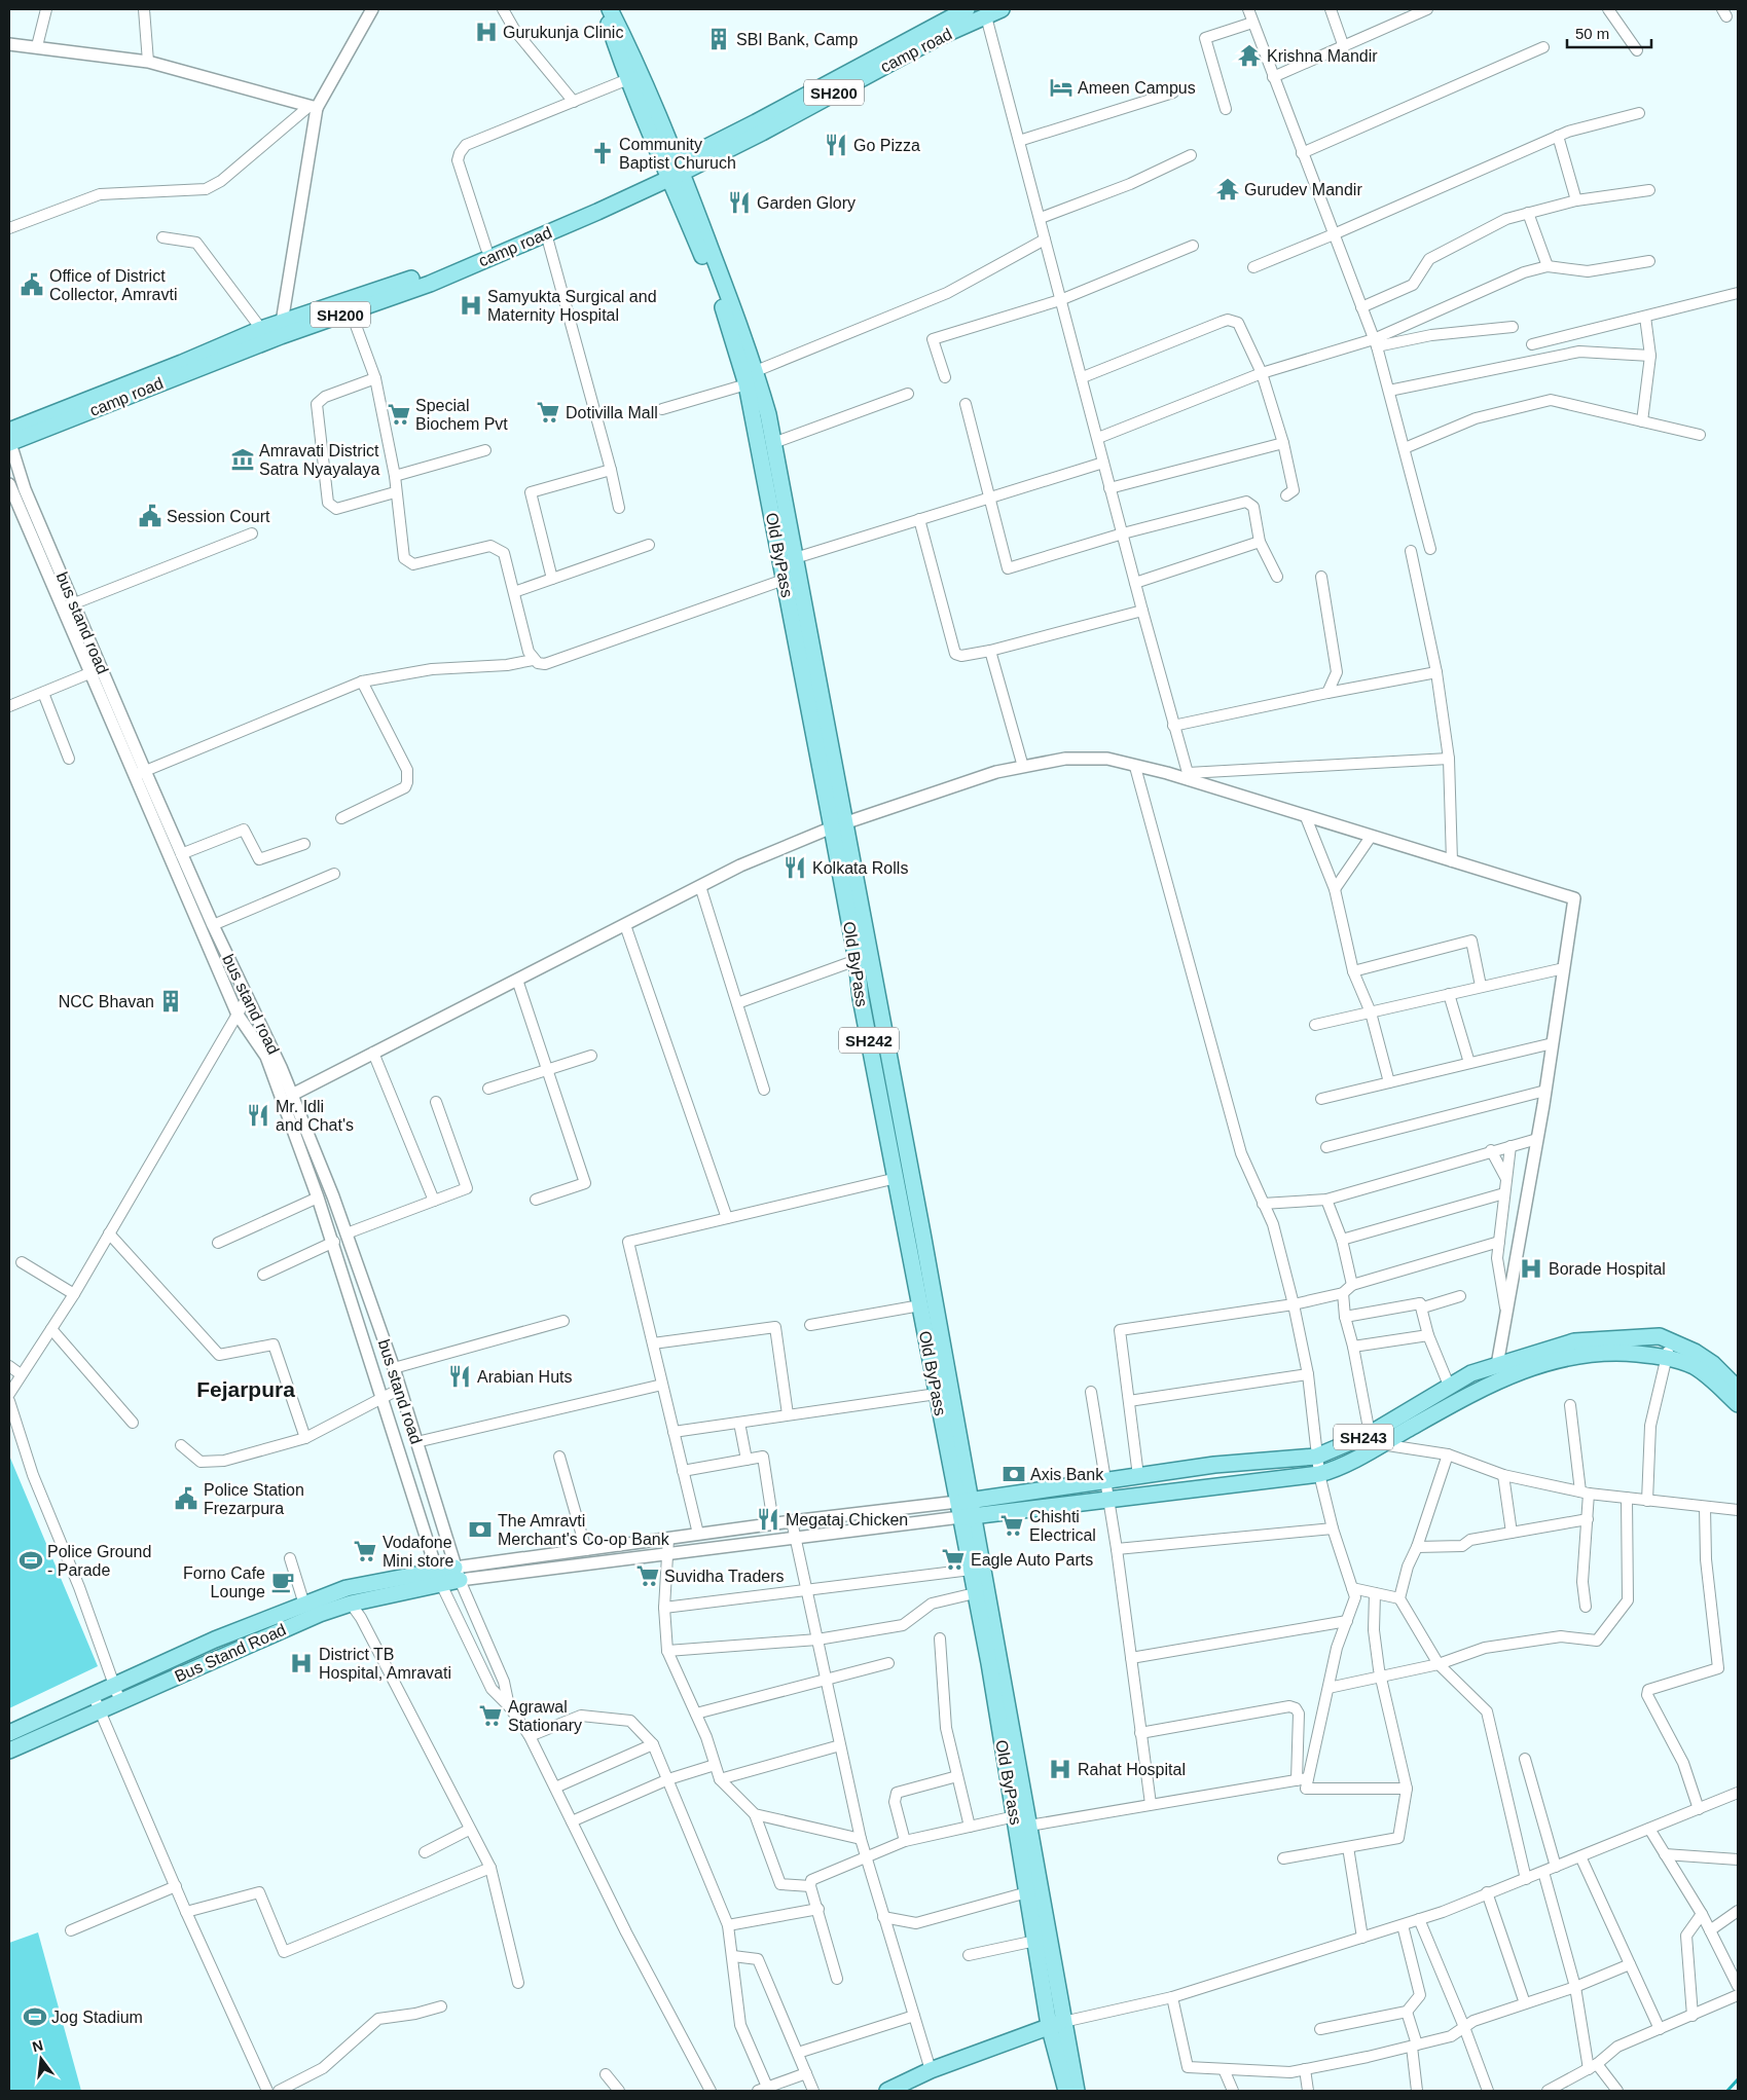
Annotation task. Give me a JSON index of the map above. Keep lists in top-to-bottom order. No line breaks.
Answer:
{"streets":{"main road":["camp road","SH200","Old ByPass","SH242","SH243","Bus Stand Road"],"street":["bus stand road"]},"crossings":[["camp road","Old ByPass"],["camp road","bus stand road"],["Old ByPass","SH243"],["bus stand road","Bus Stand Road"]],"districts":["Fejarpura"],"places":{"hospital":["Gurukunja Clinic","Samyukta Surgical and Maternity Hospital","Borade Hospital","District TB Hospital, Amravati","Rahat Hospital"],"building":["SBI Bank, Camp","NCC Bhavan"],"temple":["Krishna Mandir","Gurudev Mandir"],"hotel":["Ameen Campus"],"restaurant":["Go Pizza","Garden Glory","Kolkata Rolls","Mr. Idli and Chat's","Arabian Huts","Megataj Chicken"],"church":["Community Baptist Churuch"],"public building":["Office of District Collector, Amravti","Session Court","Police Station Frezarpura"],"supermarket":["Dotivilla Mall","Special Biochem Pvt","Chishti Electrical","Vodafone Mini store","Eagle Auto Parts","Suvidha Traders","Agrawal Stationary"],"museum":["Amravati District Satra Nyayalaya"],"bank":["Axis Bank","The Amravti Merchant's Co-op Bank"],"sports":["Police Ground - Parade","Jog Stadium"],"cafe":["Forno Cafe Lounge"]},"scale_bar":"50 m","north":"top"}
